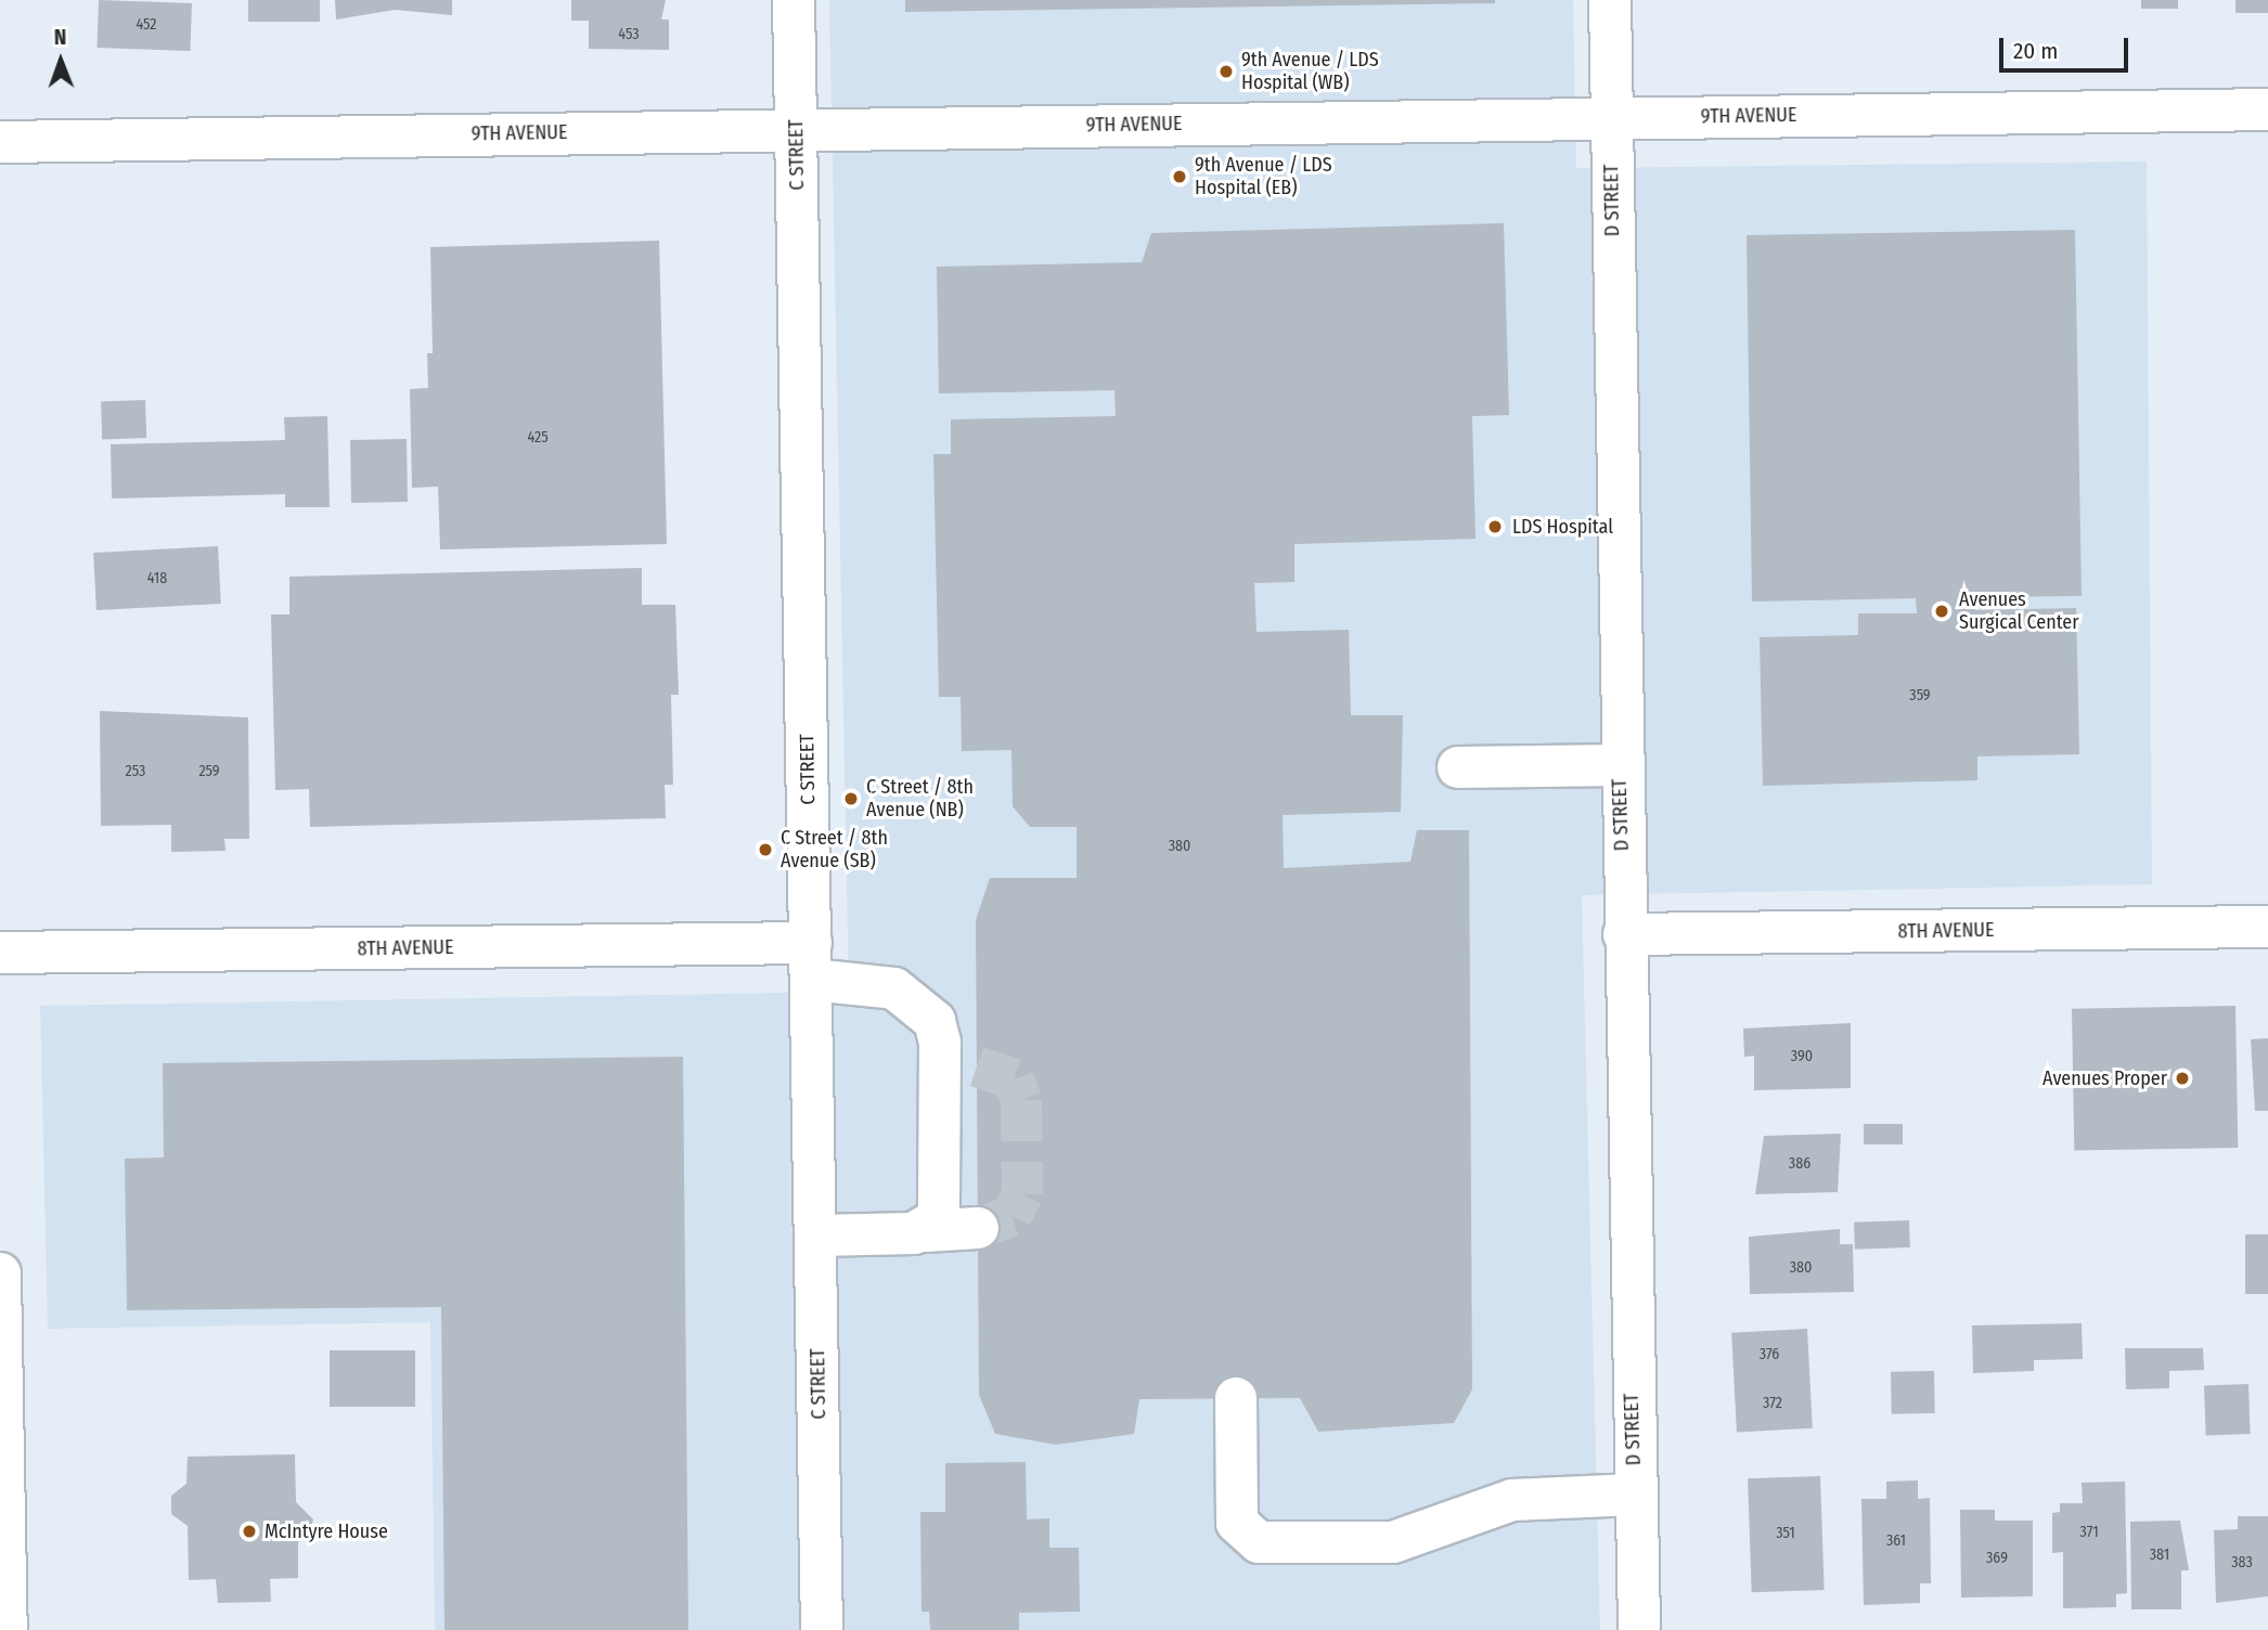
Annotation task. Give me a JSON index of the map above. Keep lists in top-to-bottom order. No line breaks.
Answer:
{"streets":{"street":["9TH AVENUE","C STREET","D STREET","8TH AVENUE"]},"crossings":[["9TH AVENUE","C STREET"],["9TH AVENUE","D STREET"],["C STREET","8TH AVENUE"],["D STREET","8TH AVENUE"]],"places":["9th Avenue / LDS Hospital (WB)","9th Avenue / LDS Hospital (EB)","LDS Hospital","Avenues Surgical Center","C Street / 8th Avenue (NB)","C Street / 8th Avenue (SB)","Avenues Proper","McIntyre House"],"house_numbers":["452","453","425","418","359","253","259","380","390","386","380","376","372","371","351","361","381","369","383"],"scale_bar":"20 m","north":"top"}
